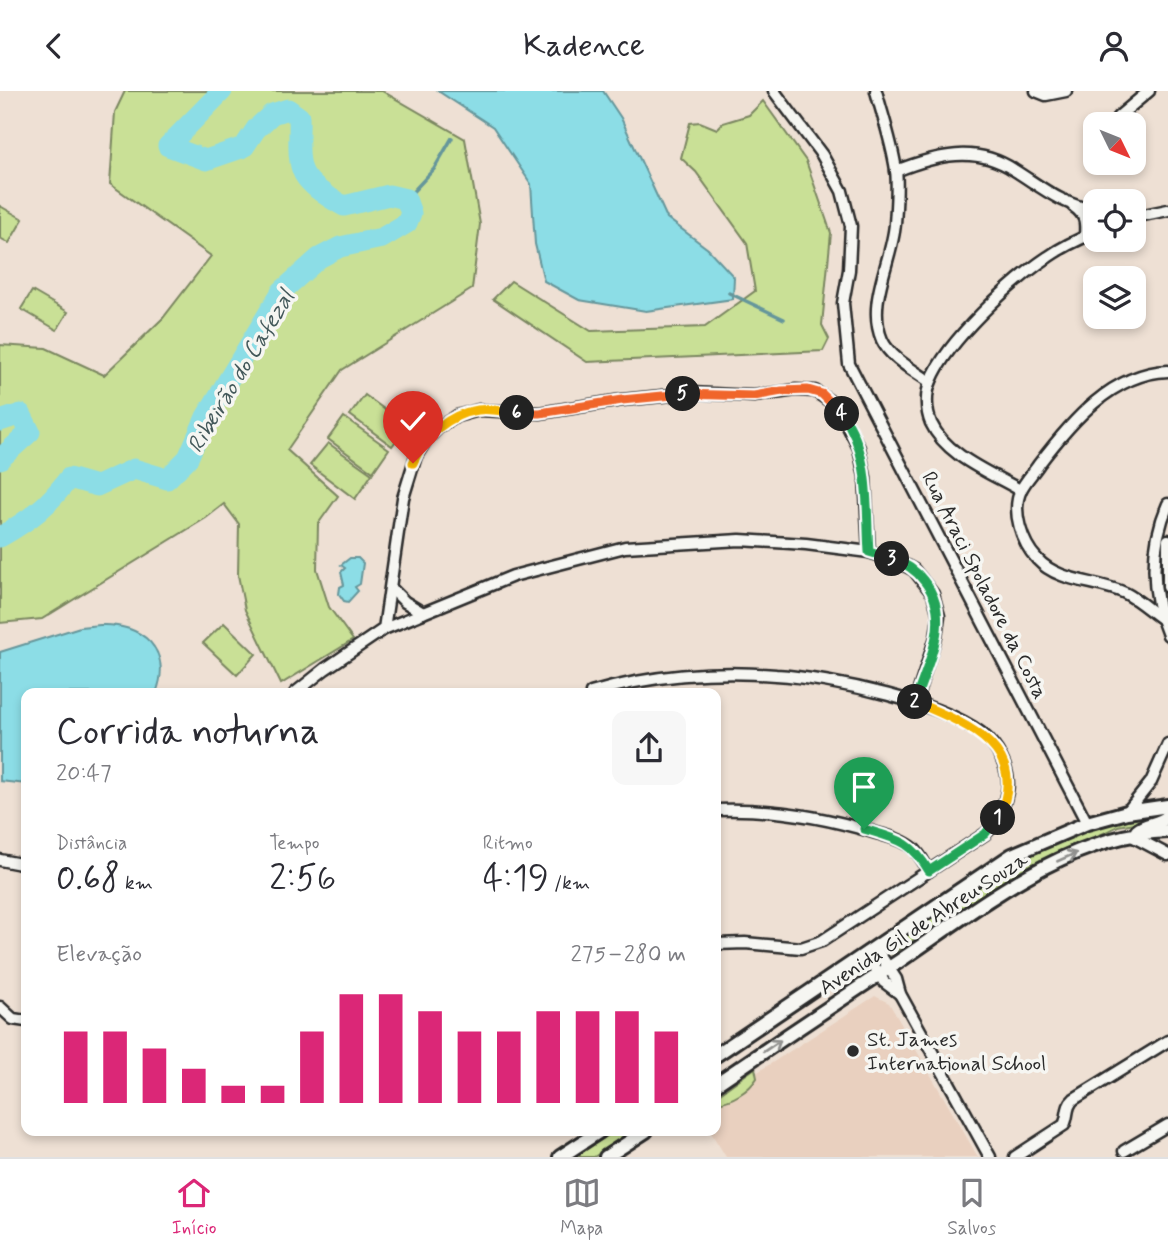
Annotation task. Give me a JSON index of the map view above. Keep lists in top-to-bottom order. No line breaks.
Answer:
{"streets":{"street":["Rua Araci Spoladore da Costa","Avenida Gil de Abreu Souza"]},"crossings":[["Rua Araci Spoladore da Costa","Avenida Gil de Abreu Souza"]],"water":["Ribeirão do Cafezal"],"places":["St. James International School"],"north":"bottom right","page":{"header":"Kadence","pins":["5","6","4","3","2","1"],"heading":["Corrida noturna","20:47"],"stats":[["Distância","0.68 km"],["Tempo","2:56"],["Ritmo","4:19 /km"]],"chart":["Elevação","275–280 m"],"tabs":["Início","Mapa","Salvos"]}}
